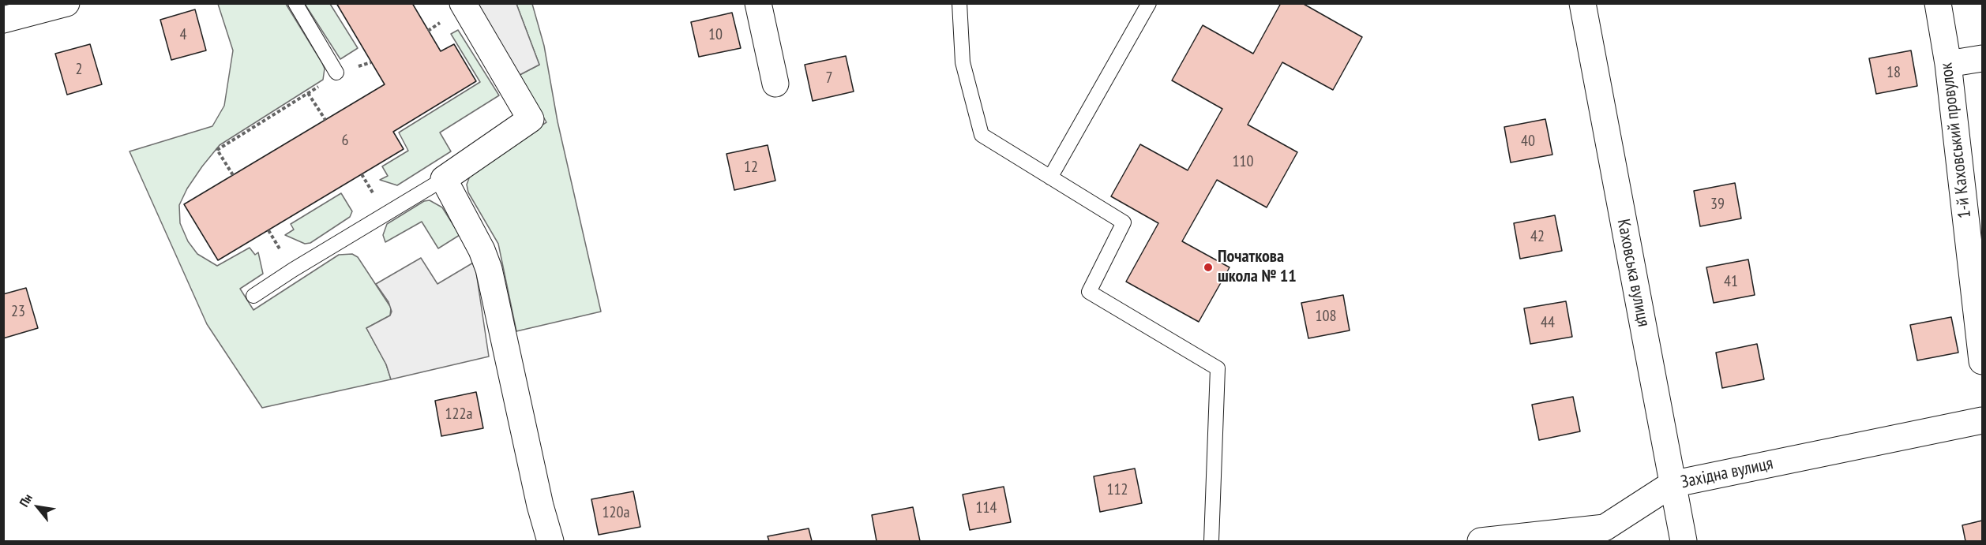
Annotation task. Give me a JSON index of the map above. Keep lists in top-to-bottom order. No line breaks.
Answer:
{"streets":{"street":["1-й Каховський провулок","Каховська вулиця","Західна вулиця"]},"crossings":[["Каховська вулиця","Західна вулиця"]],"places":["Початкова школа № 11"],"house_numbers":["4","10","2","18","7","6","40","110","12","39","42","41","23","108","44","122а","112","114","120а"],"north":"top left"}
